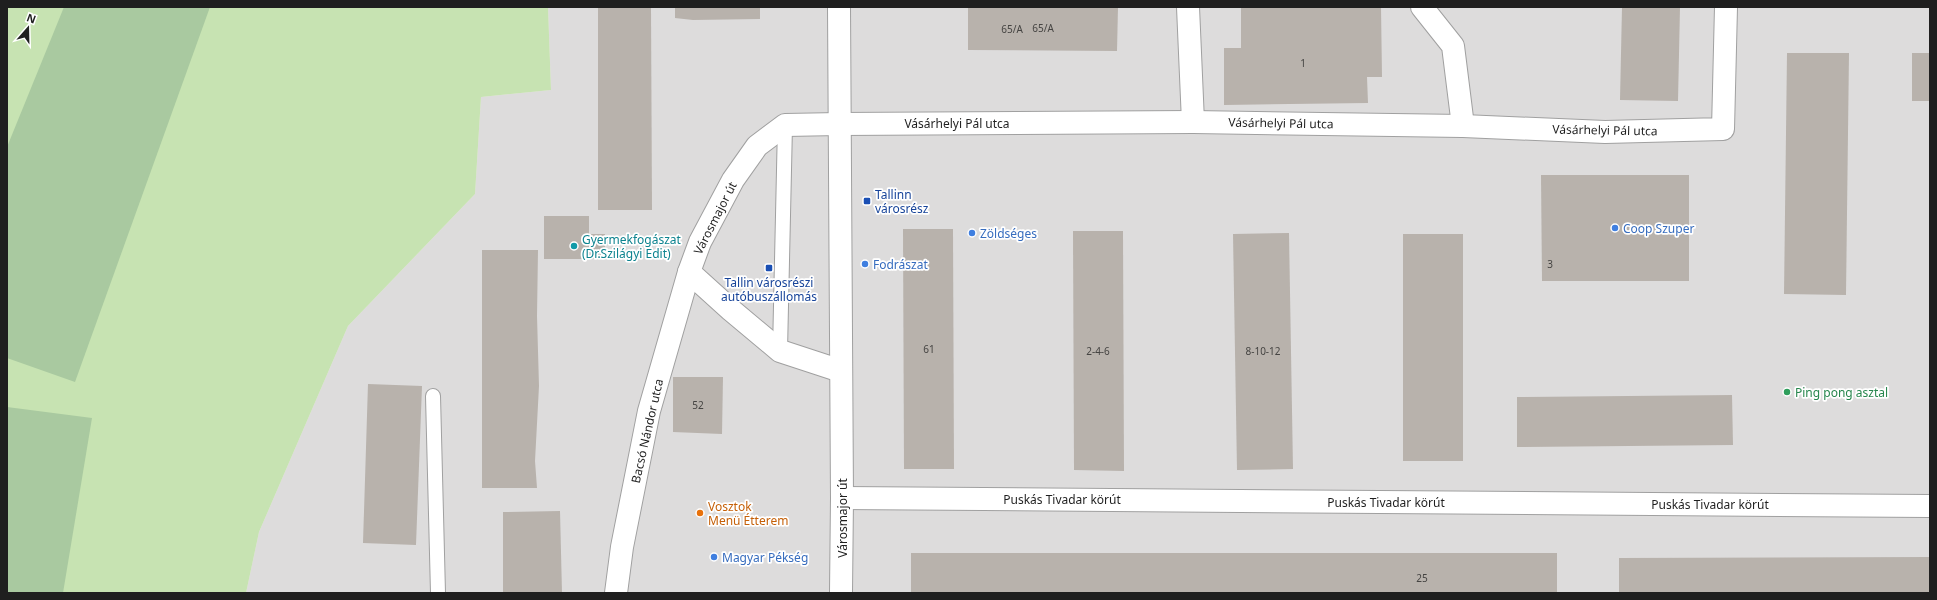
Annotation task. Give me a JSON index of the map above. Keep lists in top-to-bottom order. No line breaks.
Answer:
{"streets":{"street":["Vásárhelyi Pál utca","Városmajor út","Bacsó Nándor utca","Puskás Tivadar körút"]},"crossings":[["Vásárhelyi Pál utca","Városmajor út"],["Városmajor út","Bacsó Nándor utca"],["Városmajor út","Puskás Tivadar körút"]],"places":{"transit":["Tallinn városrész","Tallin városrészi autóbuszállomás"],"other":["Coop Szuper","Zöldséges","Gyermekfogászat (Dr.Szilágyi Edit)","Fodrászat","Ping pong asztal","Vosztok Menü Étterem","Magyar Pékség"]},"house_numbers":["65/A","65/A","1","3","61","2-4-6","8-10-12","52","25"],"north":"top"}
